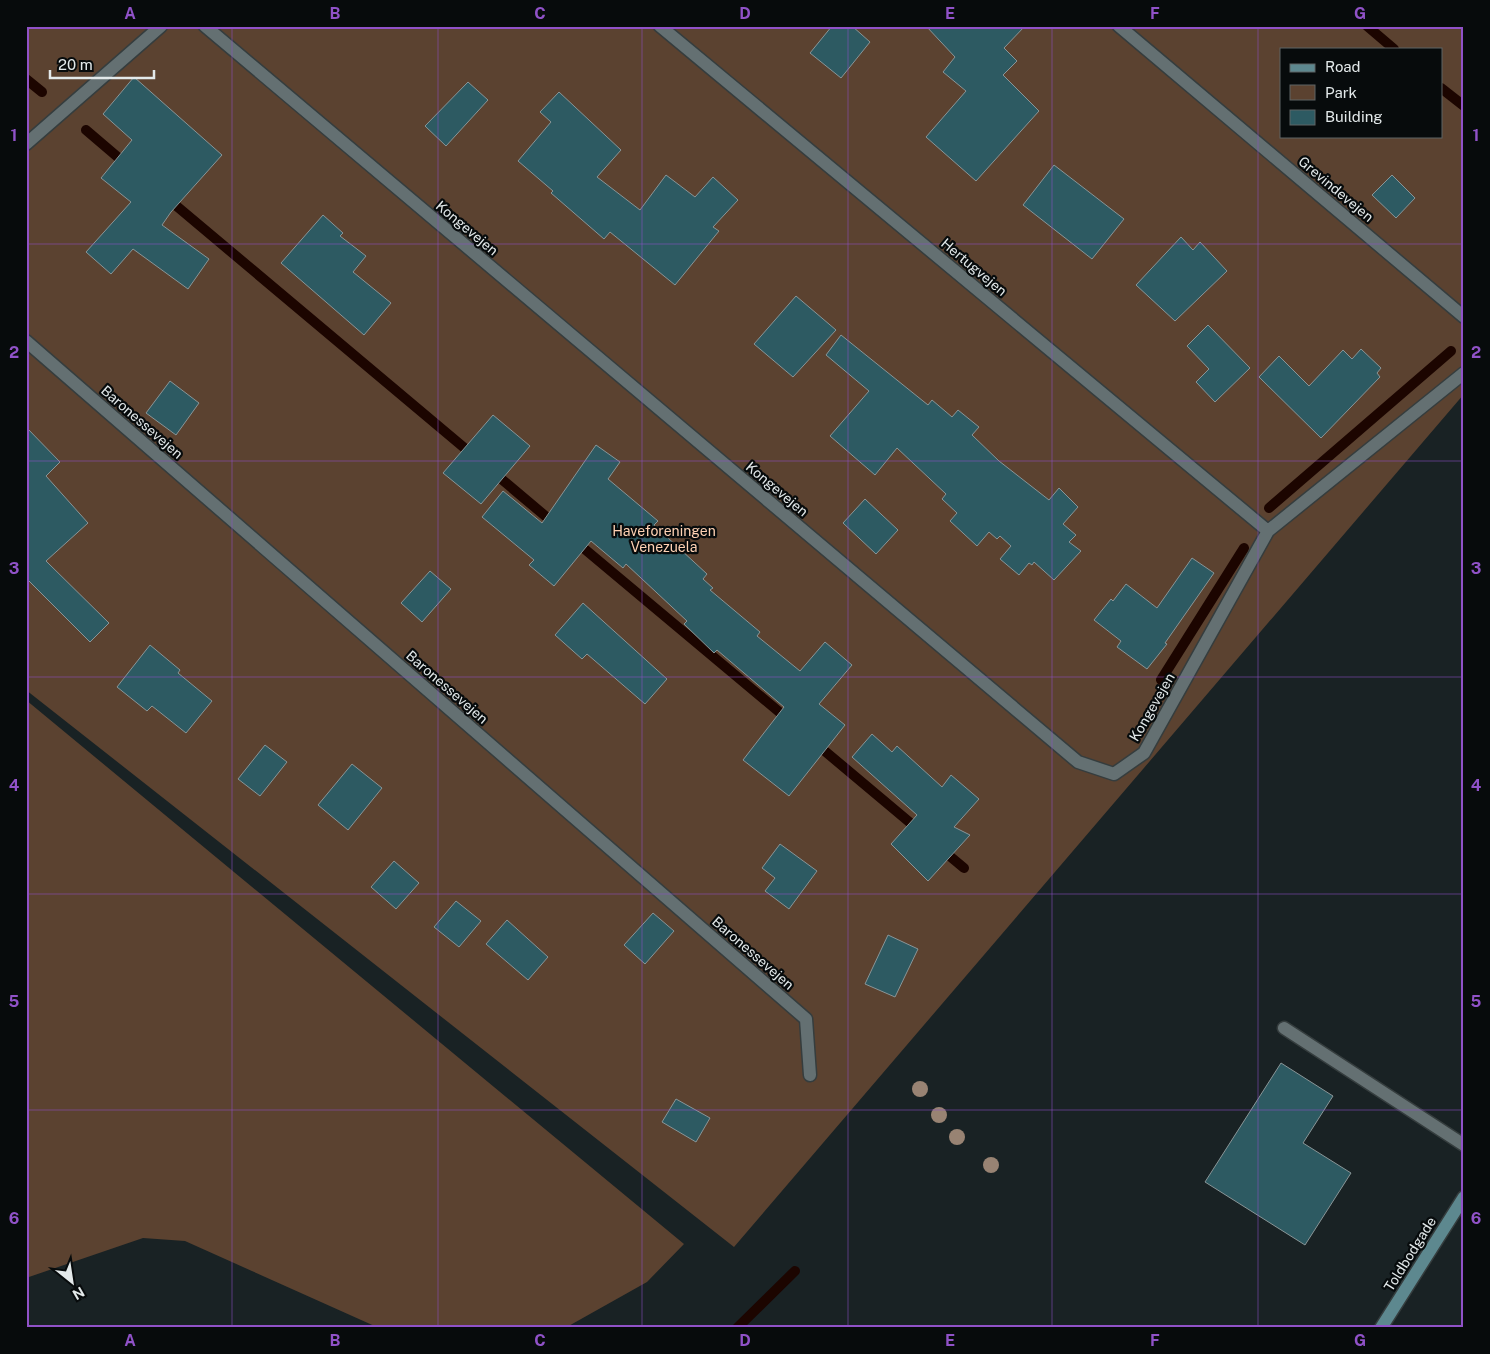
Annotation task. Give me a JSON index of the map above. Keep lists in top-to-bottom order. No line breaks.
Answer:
{"streets":{"street":["Grevindevejen","Kongevejen","Hertugvejen","Baronessevejen","Toldbodgade"]},"crossings":[["Kongevejen","Hertugvejen"]],"parks":["Haveforeningen Venezuela"],"legend":["Road","Park","Building"],"scale_bar":"20 m","north":"bottom right","grid":{"columns":["A","B","C","D","E","F","G"],"rows":["1","2","3","4","5","6"]}}
